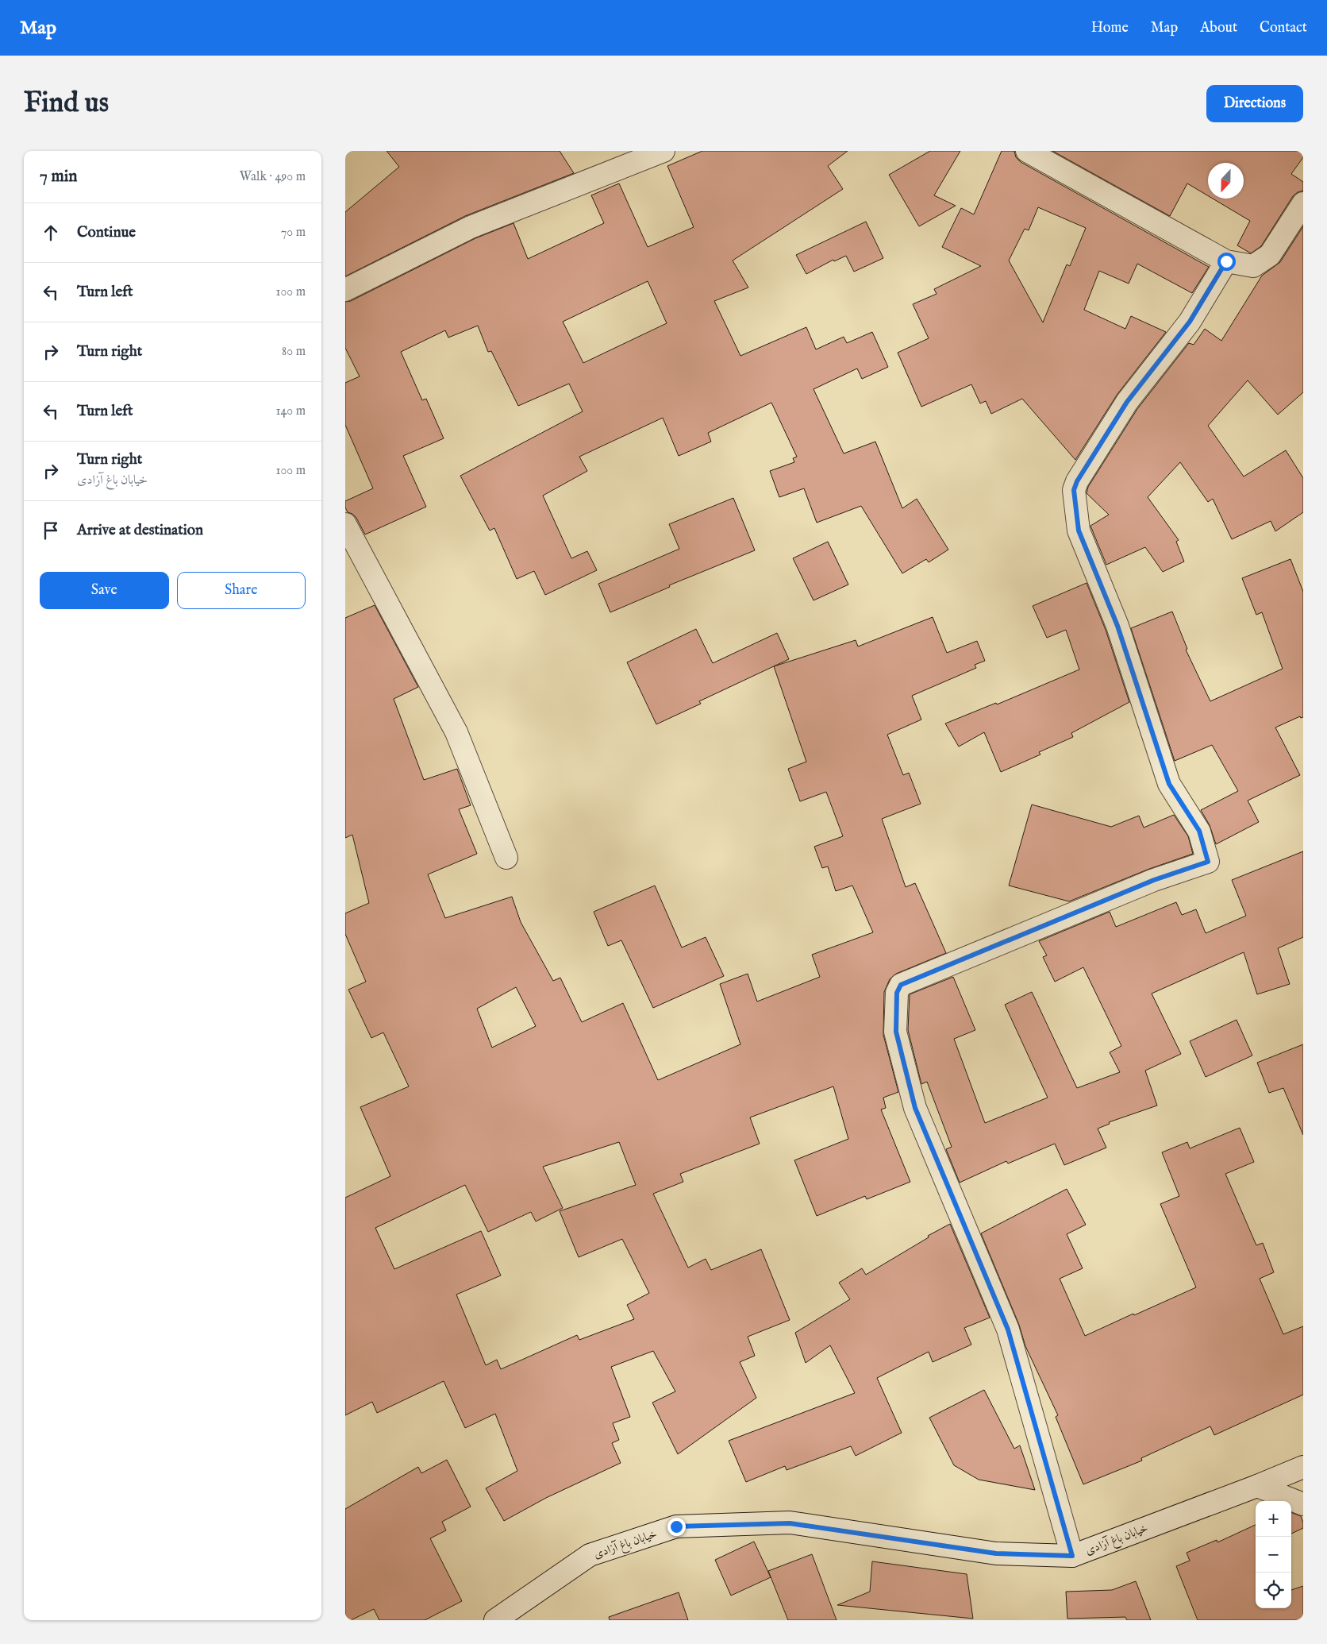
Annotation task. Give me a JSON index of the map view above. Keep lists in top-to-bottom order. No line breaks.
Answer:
{"streets":{"street":["خیابان باغ آزادی"]},"north":"bottom","page":{"header":"Map","nav":["Home","Map","About","Contact"],"buttons":["Directions",["Save","Share"]],"title":"Find us","heading":["7 min","Walk · 490 m"],"list":[["Continue","70 m"],["Turn left","100 m"],["Turn right","80 m"],["Turn left","140 m"],["Turn right","خیابان باغ آزادی","100 m"],"Arrive at destination"],"map_buttons":["+","−"]}}
